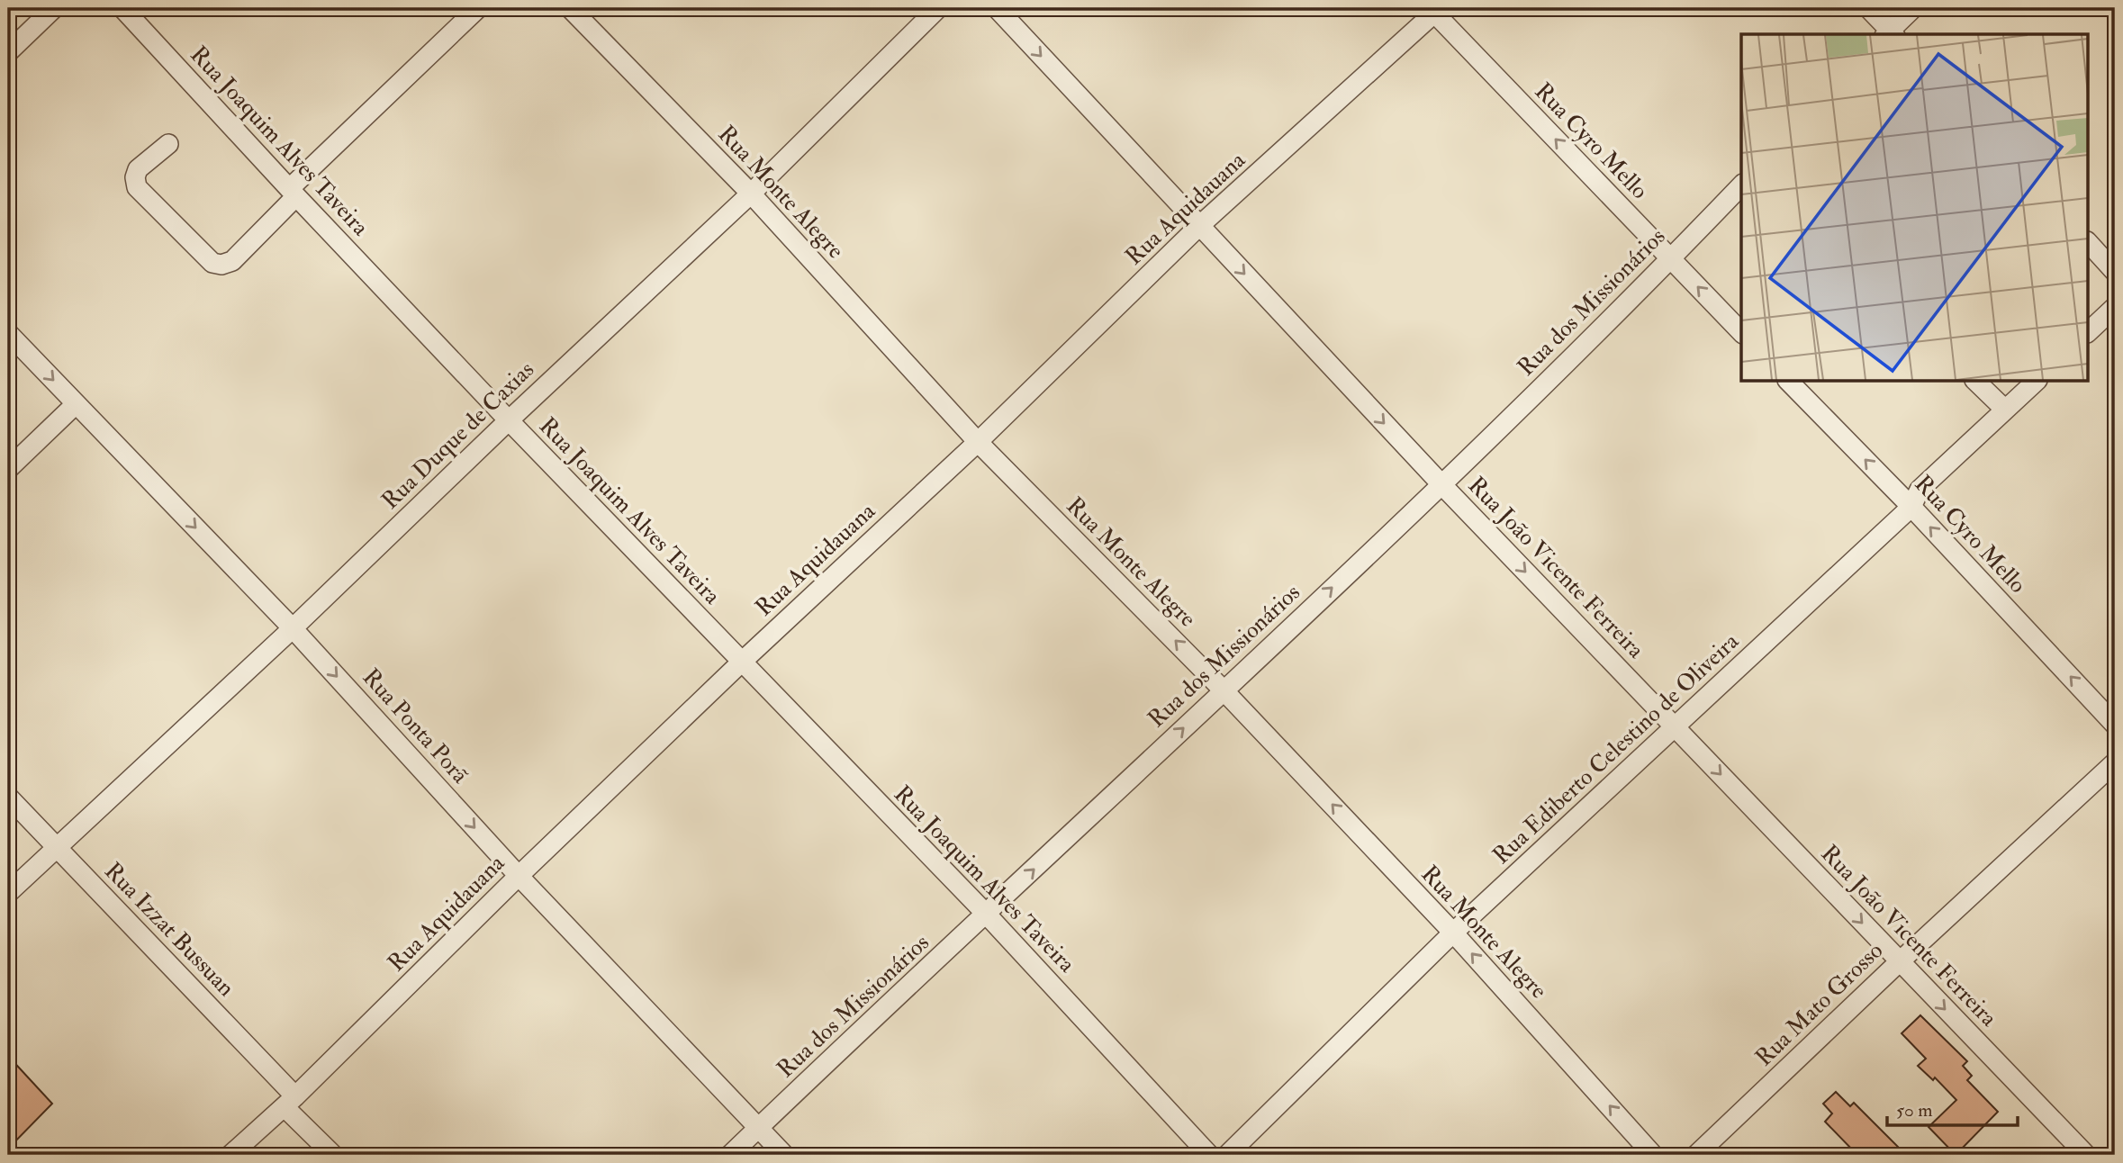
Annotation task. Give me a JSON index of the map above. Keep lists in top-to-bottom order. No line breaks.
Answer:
{"streets":{"street":["Rua Joaquim Alves Taveira","Rua Cyro Mello","Rua Monte Alegre","Rua Aquidauana","Rua dos Missionários","Rua Duque de Caxias","Rua João Vicente Ferreira","Rua Ponta Porã","Rua Ediberto Celestino de Oliveira","Rua Izzat Bussuan","Rua Mato Grosso"]},"crossings":[["Rua Joaquim Alves Taveira","Rua Aquidauana"],["Rua Joaquim Alves Taveira","Rua dos Missionários"],["Rua Joaquim Alves Taveira","Rua Duque de Caxias"],["Rua Cyro Mello","Rua Aquidauana"],["Rua Cyro Mello","Rua dos Missionários"],["Rua Cyro Mello","Rua Ediberto Celestino de Oliveira"],["Rua Monte Alegre","Rua Aquidauana"],["Rua Monte Alegre","Rua dos Missionários"],["Rua Monte Alegre","Rua Duque de Caxias"],["Rua Monte Alegre","Rua Ediberto Celestino de Oliveira"],["Rua Aquidauana","Rua João Vicente Ferreira"],["Rua Aquidauana","Rua Ponta Porã"],["Rua Aquidauana","Rua Izzat Bussuan"],["Rua dos Missionários","Rua João Vicente Ferreira"],["Rua dos Missionários","Rua Ponta Porã"],["Rua Duque de Caxias","Rua Ponta Porã"],["Rua Duque de Caxias","Rua Izzat Bussuan"],["Rua João Vicente Ferreira","Rua Ediberto Celestino de Oliveira"],["Rua João Vicente Ferreira","Rua Mato Grosso"]],"one_way":["Rua Cyro Mello","Rua Monte Alegre","Rua dos Missionários","Rua João Vicente Ferreira","Rua Ponta Porã"],"scale_bar":"50 m"}
